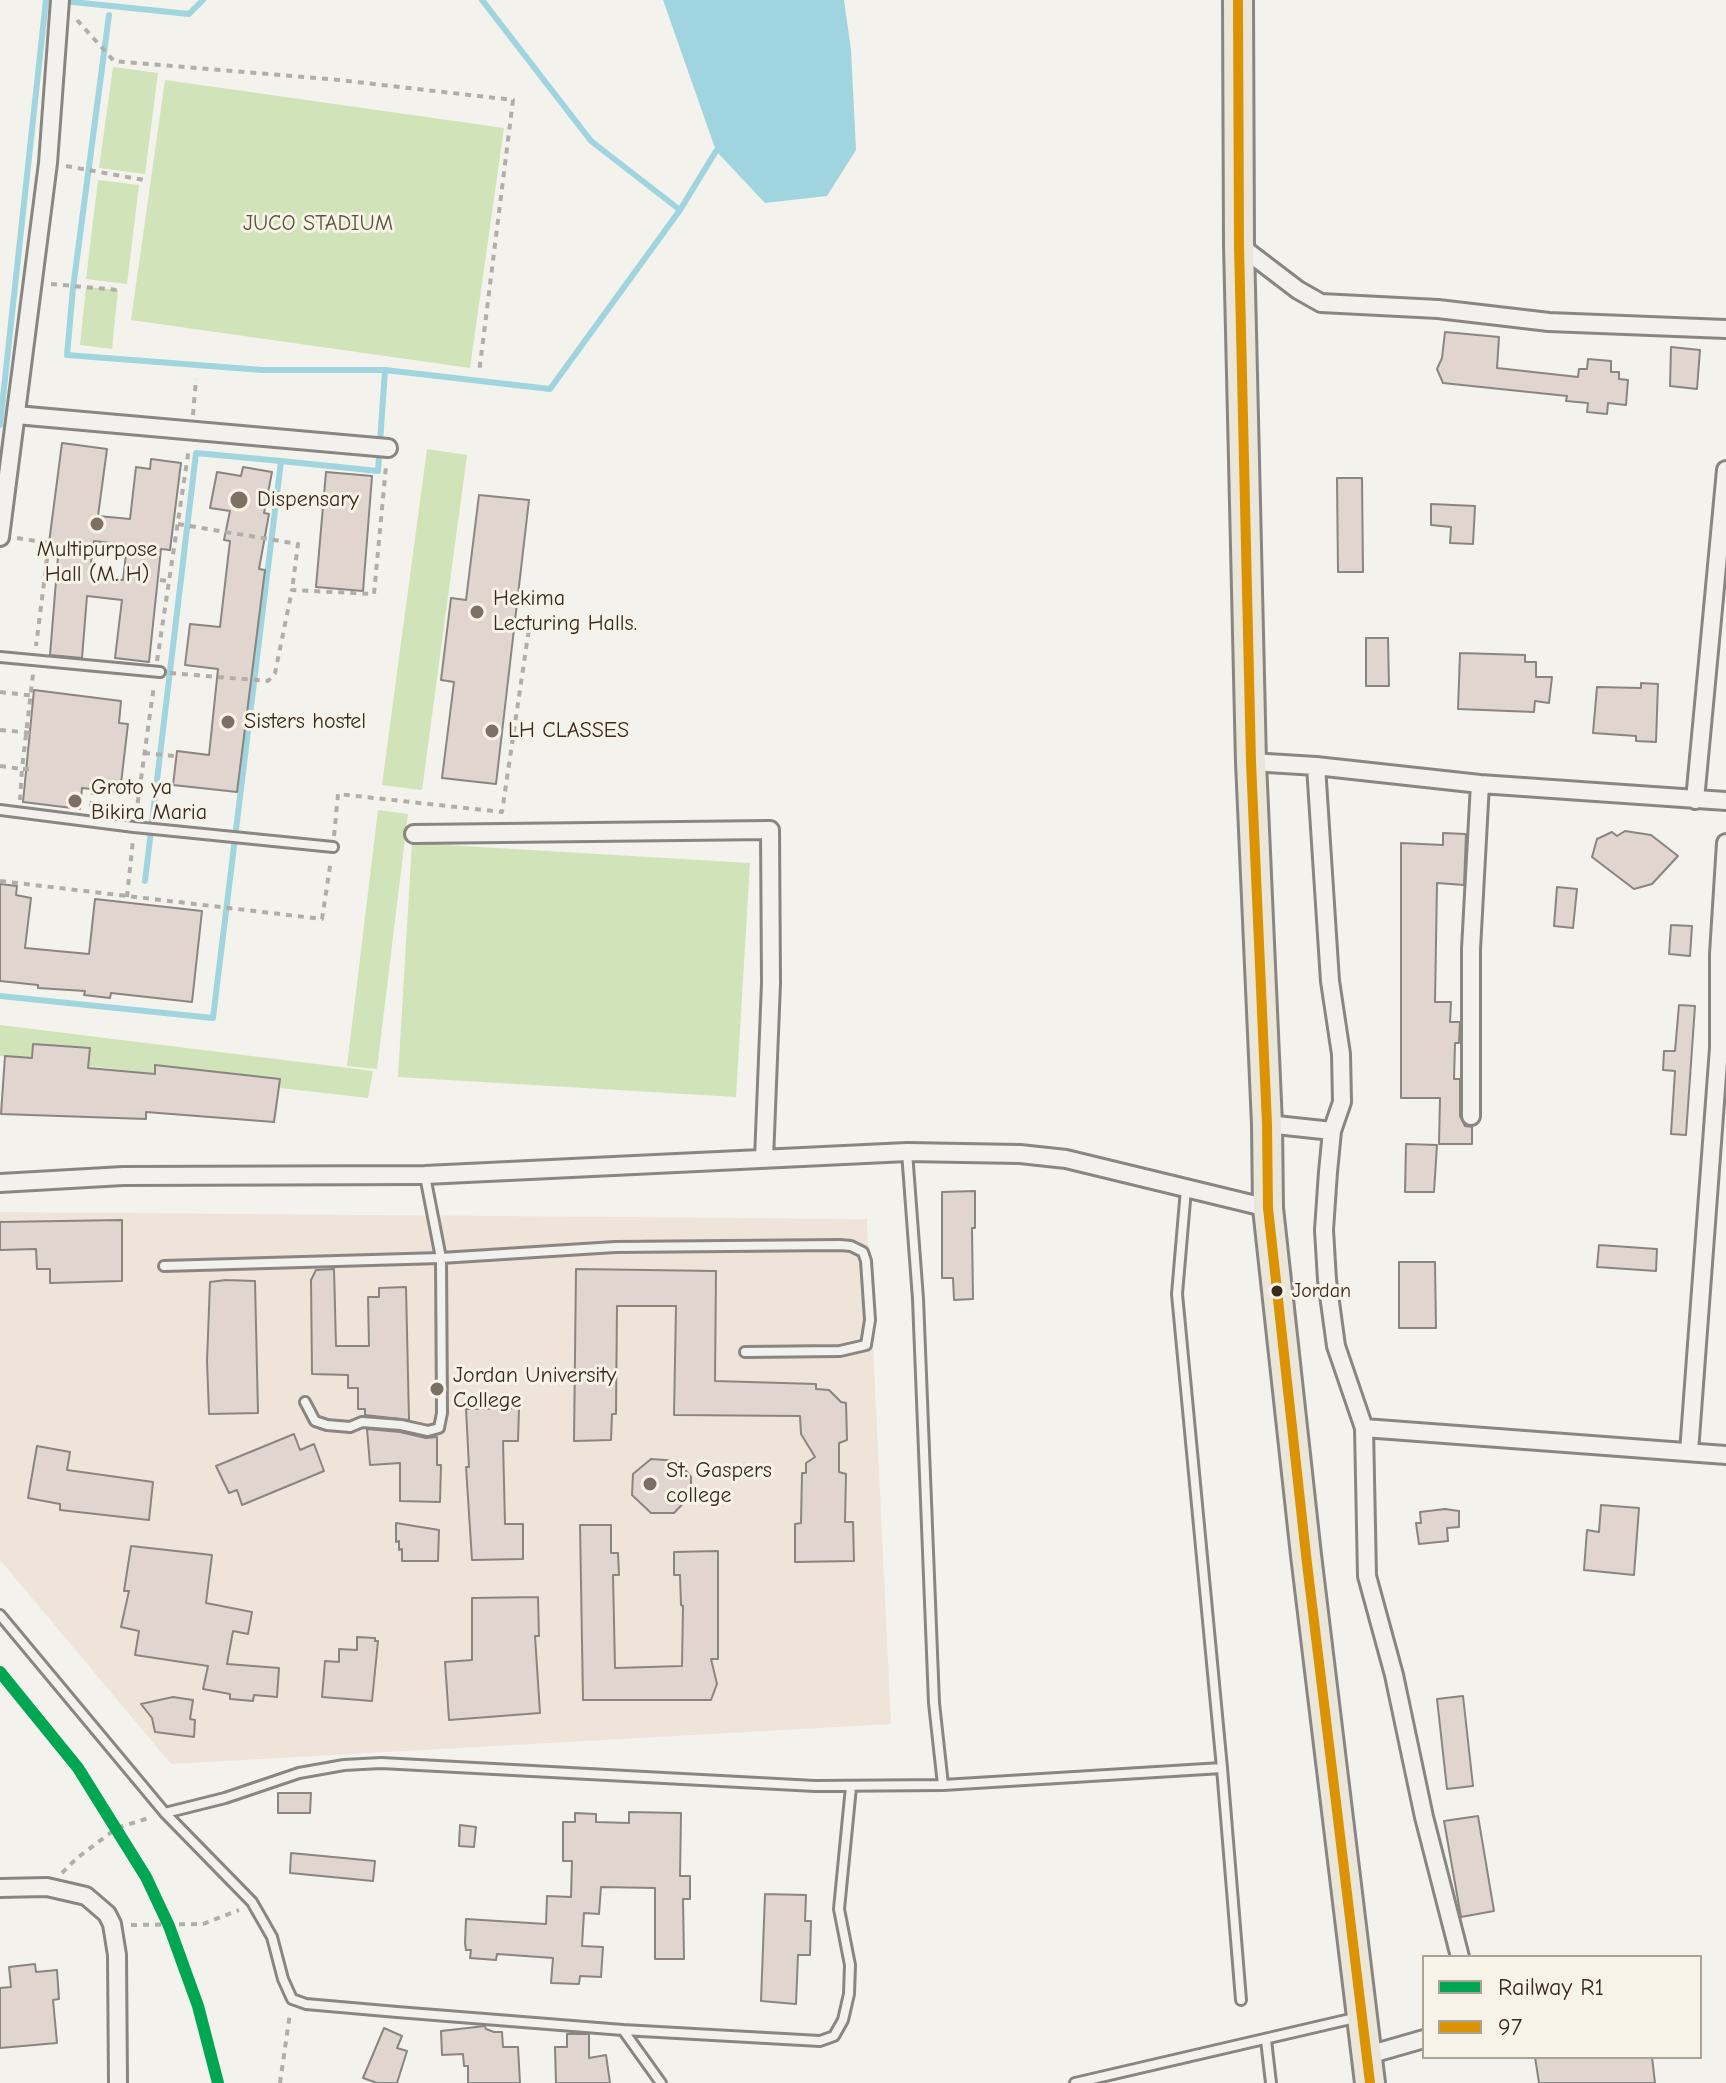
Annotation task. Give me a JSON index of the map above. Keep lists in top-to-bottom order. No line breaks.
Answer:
{"parks":["JUCO STADIUM"],"places":["Dispensary","Multipurpose Hall (M. H)","Hekima Lecturing Halls.","Sisters hostel","LH CLASSES","Groto ya Bikira Maria","Jordan","Jordan University College","St. Gaspers college"],"lines":["transit line 97","rail line R1"],"legend":["Railway R1","97"]}
